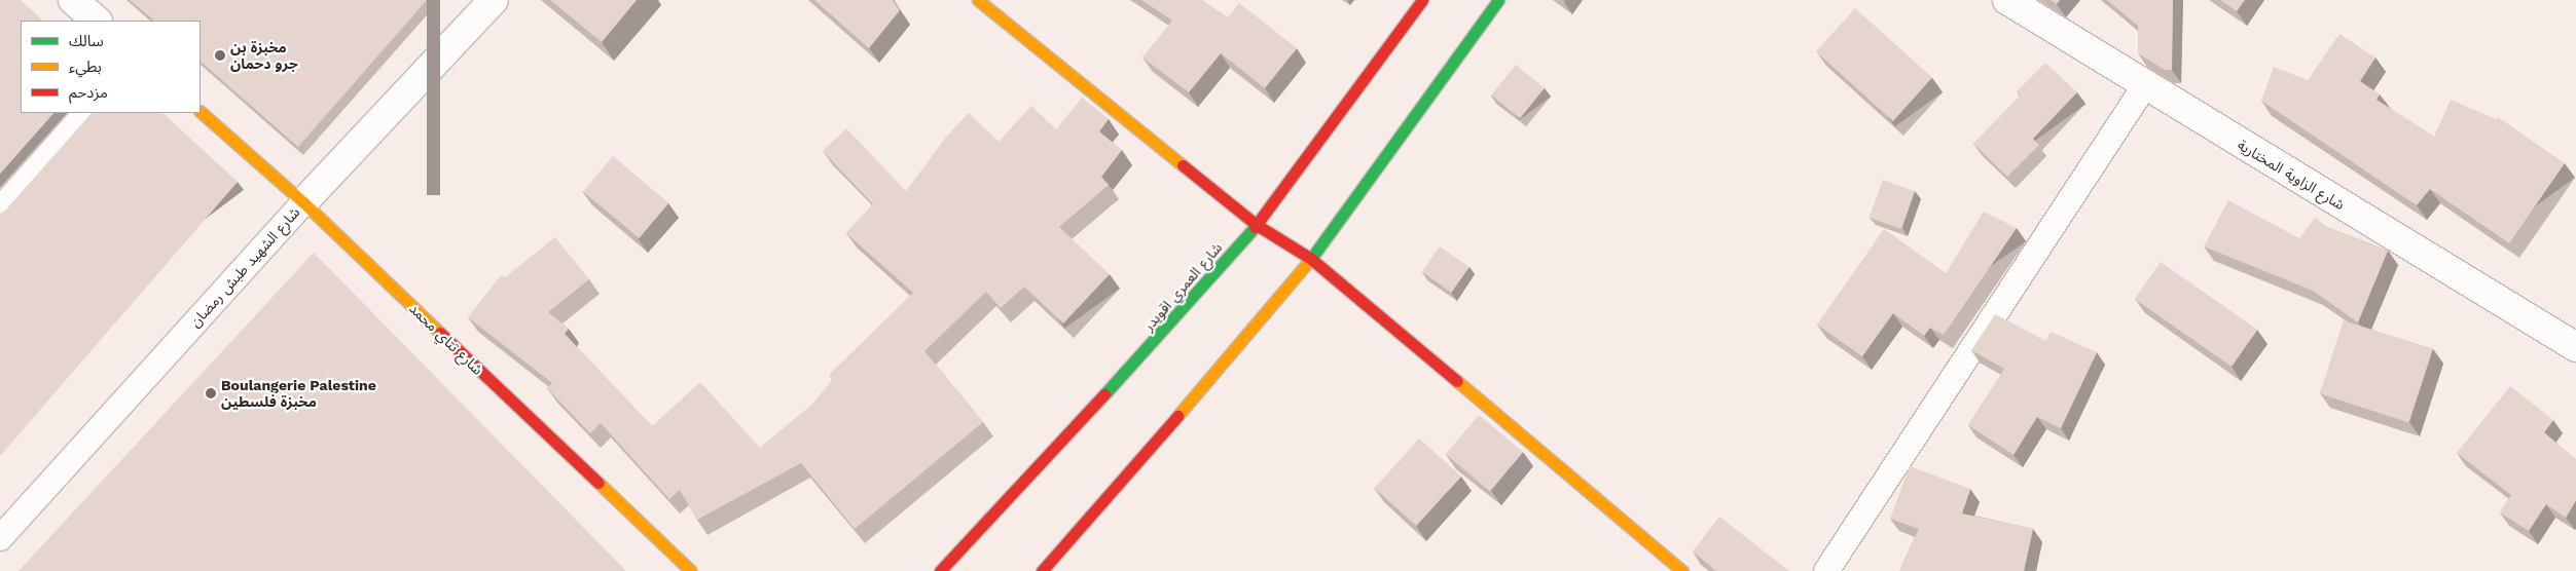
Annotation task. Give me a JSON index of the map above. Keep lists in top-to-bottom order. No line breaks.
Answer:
{"streets":{"street":["شارع الزاوية المختارية","شارع الشهيد طبش رمضان","شارع العمري اقويدر","شارع تتاي محمد"]},"crossings":[["شارع الشهيد طبش رمضان","شارع تتاي محمد"]],"places":["مخبزة بن جرو دحمان","Boulangerie Palestine مخبزة فلسطين"],"legend":["سالك","بطيء","مزدحم"]}
